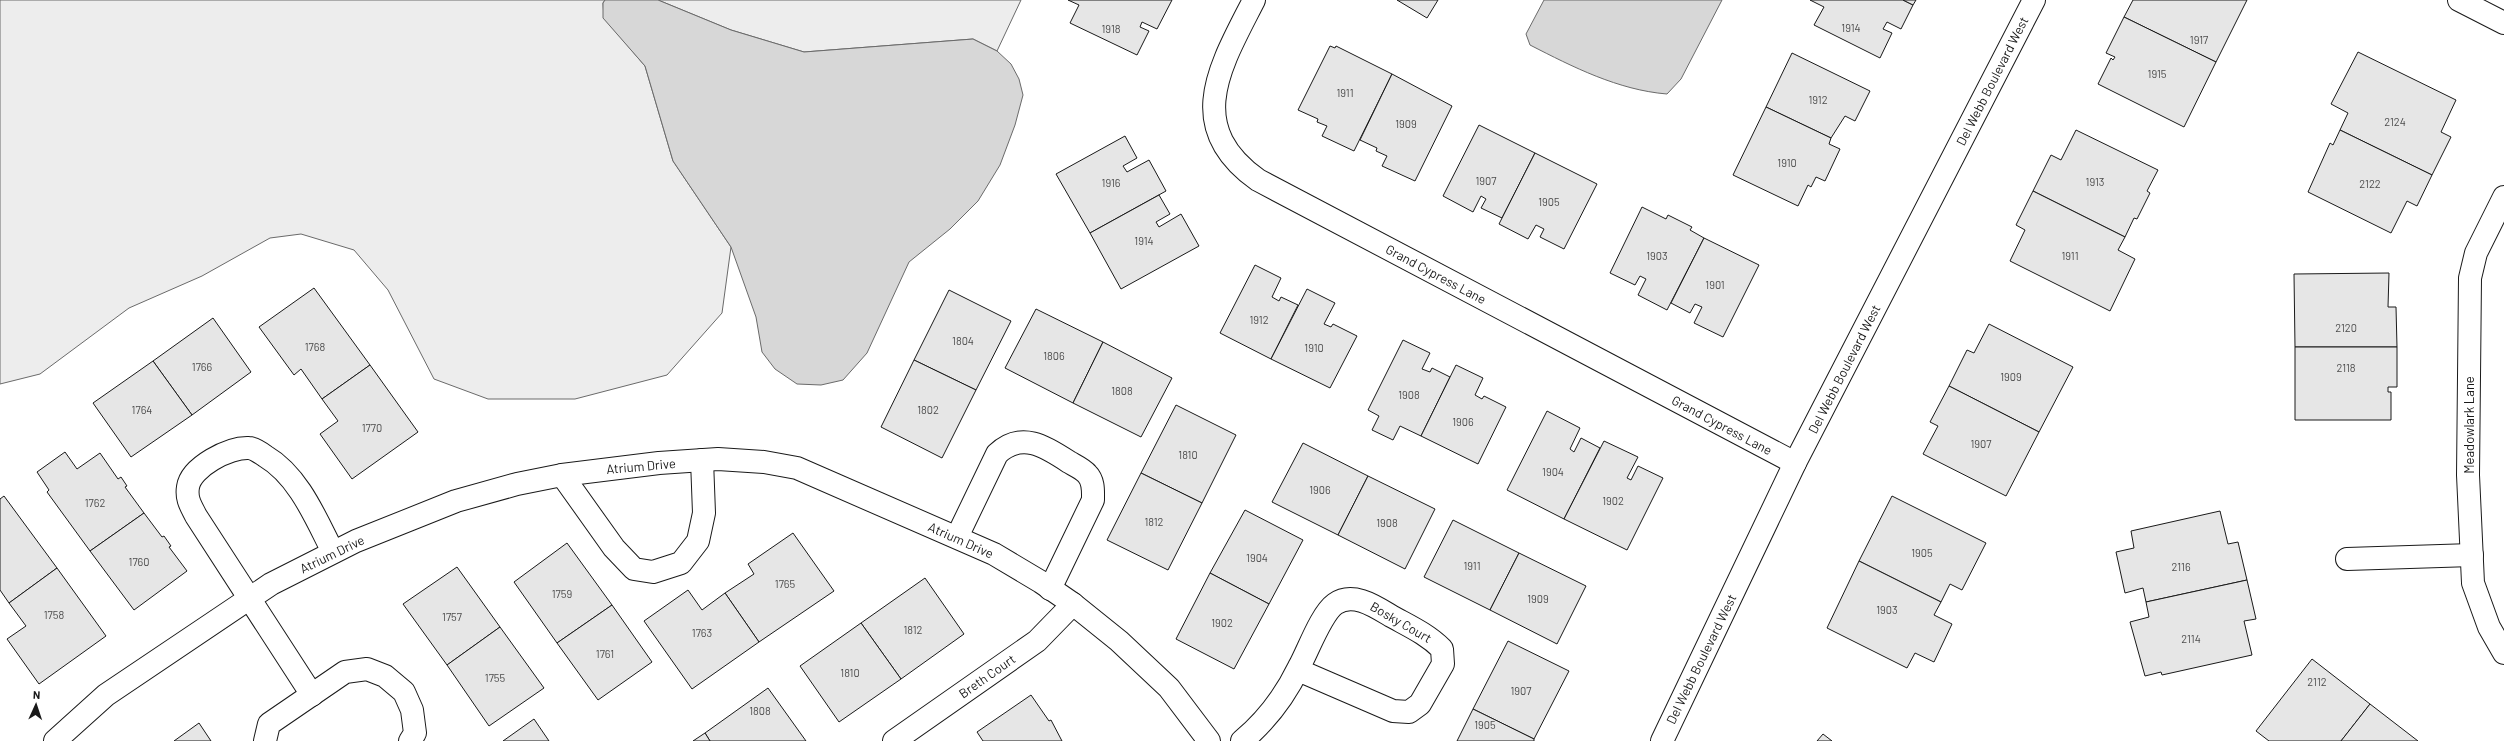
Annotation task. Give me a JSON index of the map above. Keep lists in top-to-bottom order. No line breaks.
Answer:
{"streets":{"street":["Del Webb Boulevard West","Grand Cypress Lane","Meadowlark Lane","Atrium Drive","Bosky Court","Breth Court"]},"crossings":[["Del Webb Boulevard West","Grand Cypress Lane"],["Atrium Drive","Breth Court"]],"house_numbers":["1914","1918","1917","1915","1911","1912","2124","1909","1910","1907","1913","1916","2122","1905","1914","1903","1911","1901","1912","2120","1804","1768","1910","1806","1766","2118","1909","1808","1908","1764","1802","1906","1770","1907","1810","1904","1906","1902","1762","1812","1908","1905","1904","1760","1911","2116","1765","1759","1909","1903","1758","1757","1902","1812","1763","2114","1761","1810","1755","2112","1907","1808","1905"],"north":"top"}
